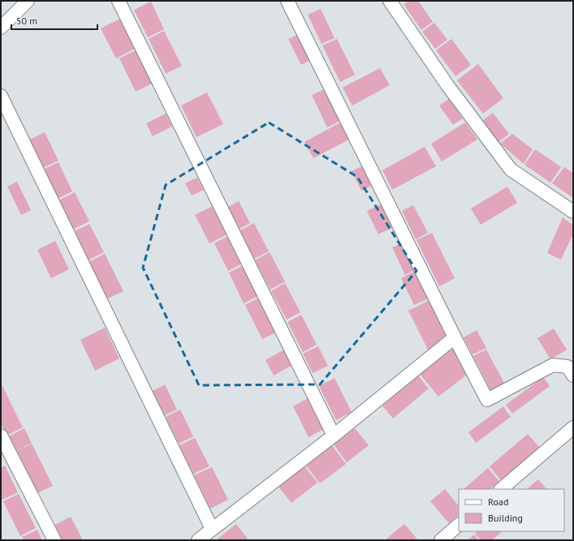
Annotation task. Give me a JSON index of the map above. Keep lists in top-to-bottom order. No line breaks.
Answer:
{"legend":["Road","Building"],"scale_bar":"50 m"}
